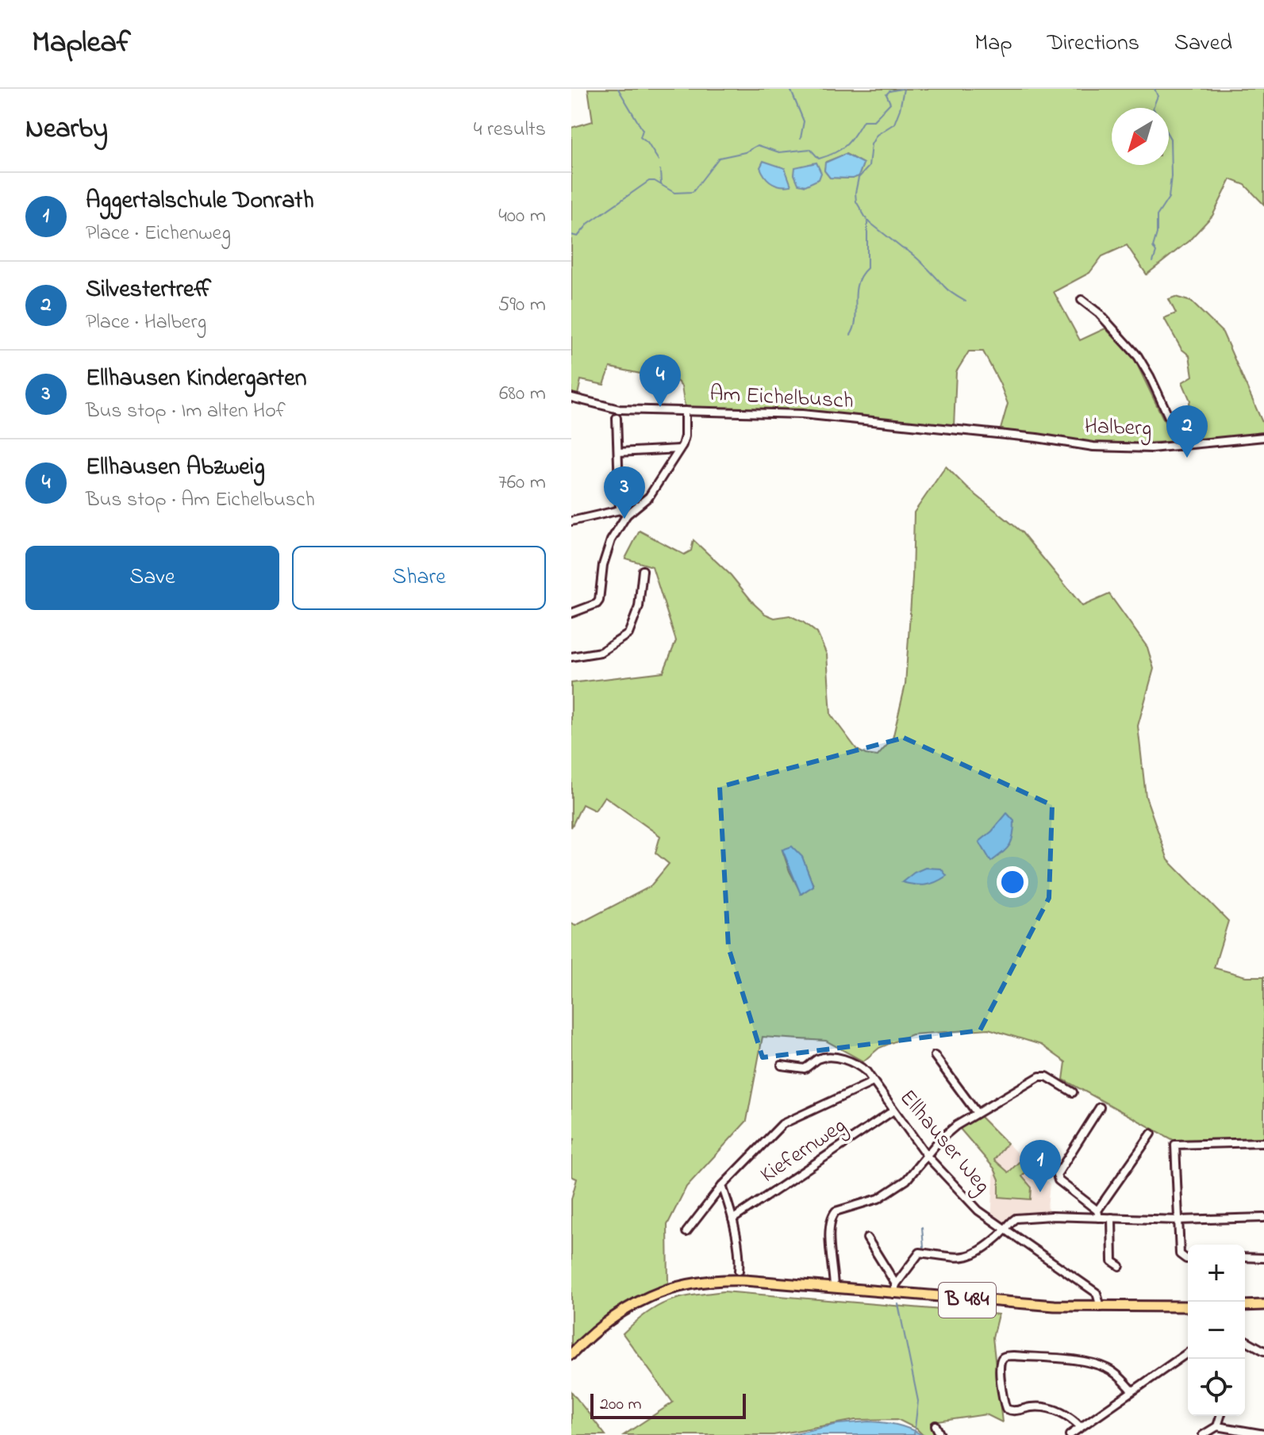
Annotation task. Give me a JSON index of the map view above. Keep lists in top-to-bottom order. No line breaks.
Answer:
{"streets":{"main road":["B 484"],"street":["Am Eichelbusch","Halberg","Ellhauser Weg","Kiefernweg"]},"crossings":[["Am Eichelbusch","Halberg"],["Ellhauser Weg","Kiefernweg"],["Ellhauser Weg","B 484"]],"scale_bar":"200 m","north":"bottom left","page":{"header":"Mapleaf","nav":["Map","Directions","Saved"],"heading":["Nearby","4 results"],"list":[{"mark":"1","name":"Aggertalschule Donrath","note":"Place · Eichenweg","value":"400 m"},{"mark":"2","name":"Silvestertreff","note":"Place · Halberg","value":"590 m"},{"mark":"3","name":"Ellhausen Kindergarten","note":"Bus stop · Im alten Hof","value":"680 m"},{"mark":"4","name":"Ellhausen Abzweig","note":"Bus stop · Am Eichelbusch","value":"760 m"}],"pins":["4","2","3","1"],"buttons":["Save","Share"],"map_buttons":["+","−"],"scale":"200 m"}}
